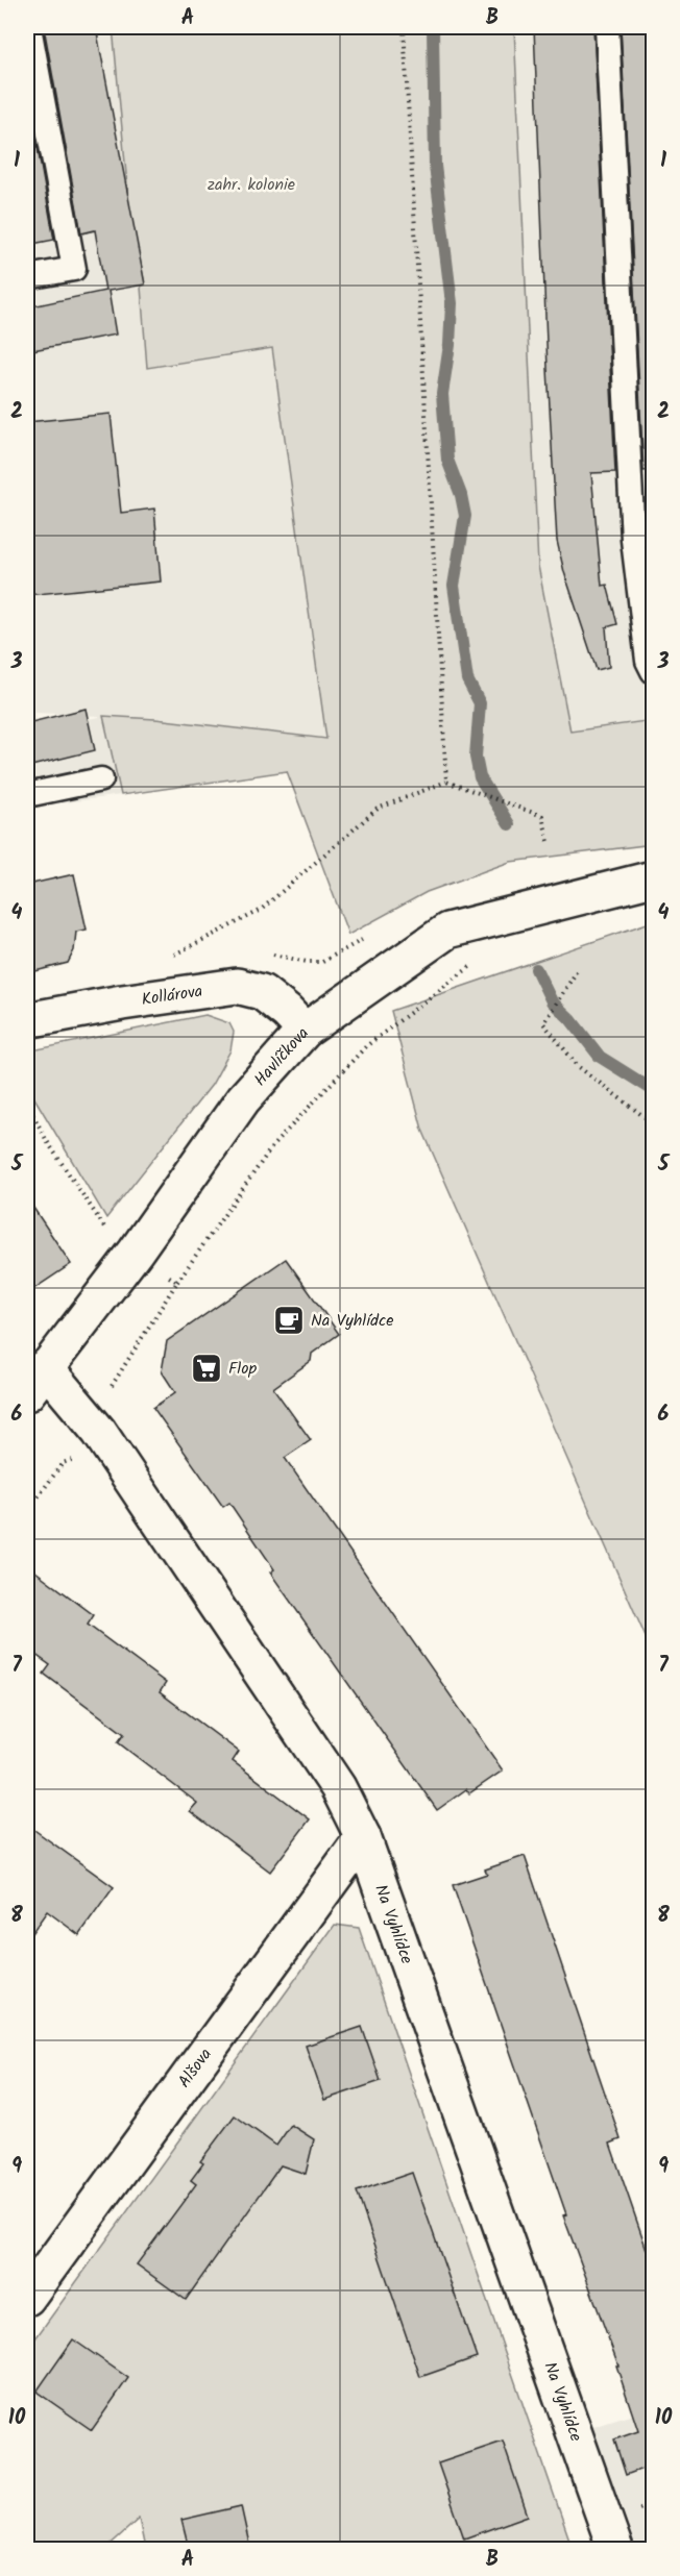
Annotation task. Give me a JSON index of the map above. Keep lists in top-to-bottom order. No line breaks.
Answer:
{"streets":{"street":["Kollárova","Havlíčkova","Na Vyhlídce","Alšova"]},"crossings":[["Kollárova","Havlíčkova"],["Havlíčkova","Na Vyhlídce"],["Na Vyhlídce","Alšova"]],"parks":["zahr. kolonie"],"places":{"cafe":["Na Vyhlídce"],"supermarket":["Flop"]},"grid":{"columns":["A","B"],"rows":["1","2","3","4","5","6","7","8","9","10"]}}
